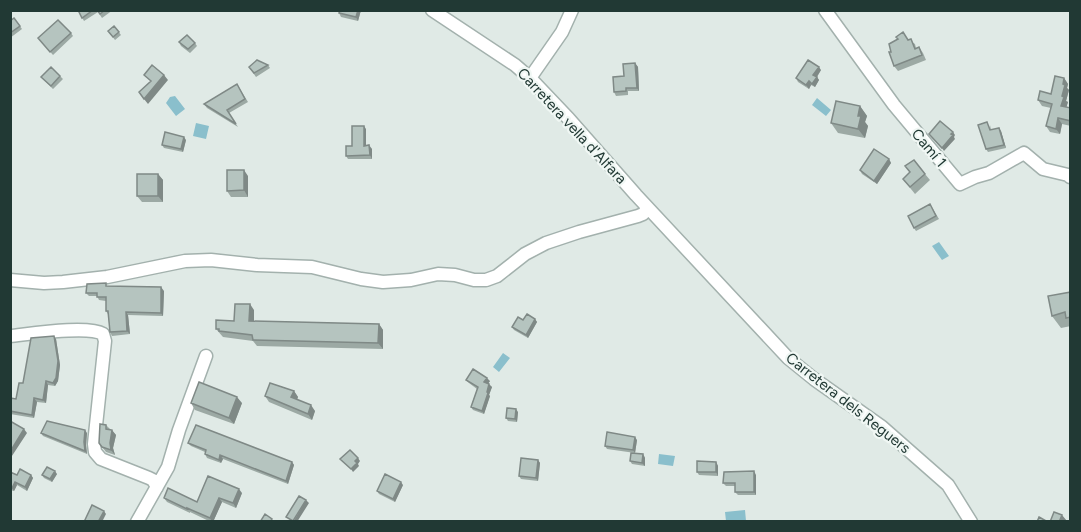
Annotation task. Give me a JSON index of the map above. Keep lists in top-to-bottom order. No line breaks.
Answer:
{"streets":{"street":["Carretera vella d'Alfara","Camí 1","Carretera dels Reguers"]},"crossings":[["Carretera vella d'Alfara","Carretera dels Reguers"]]}
